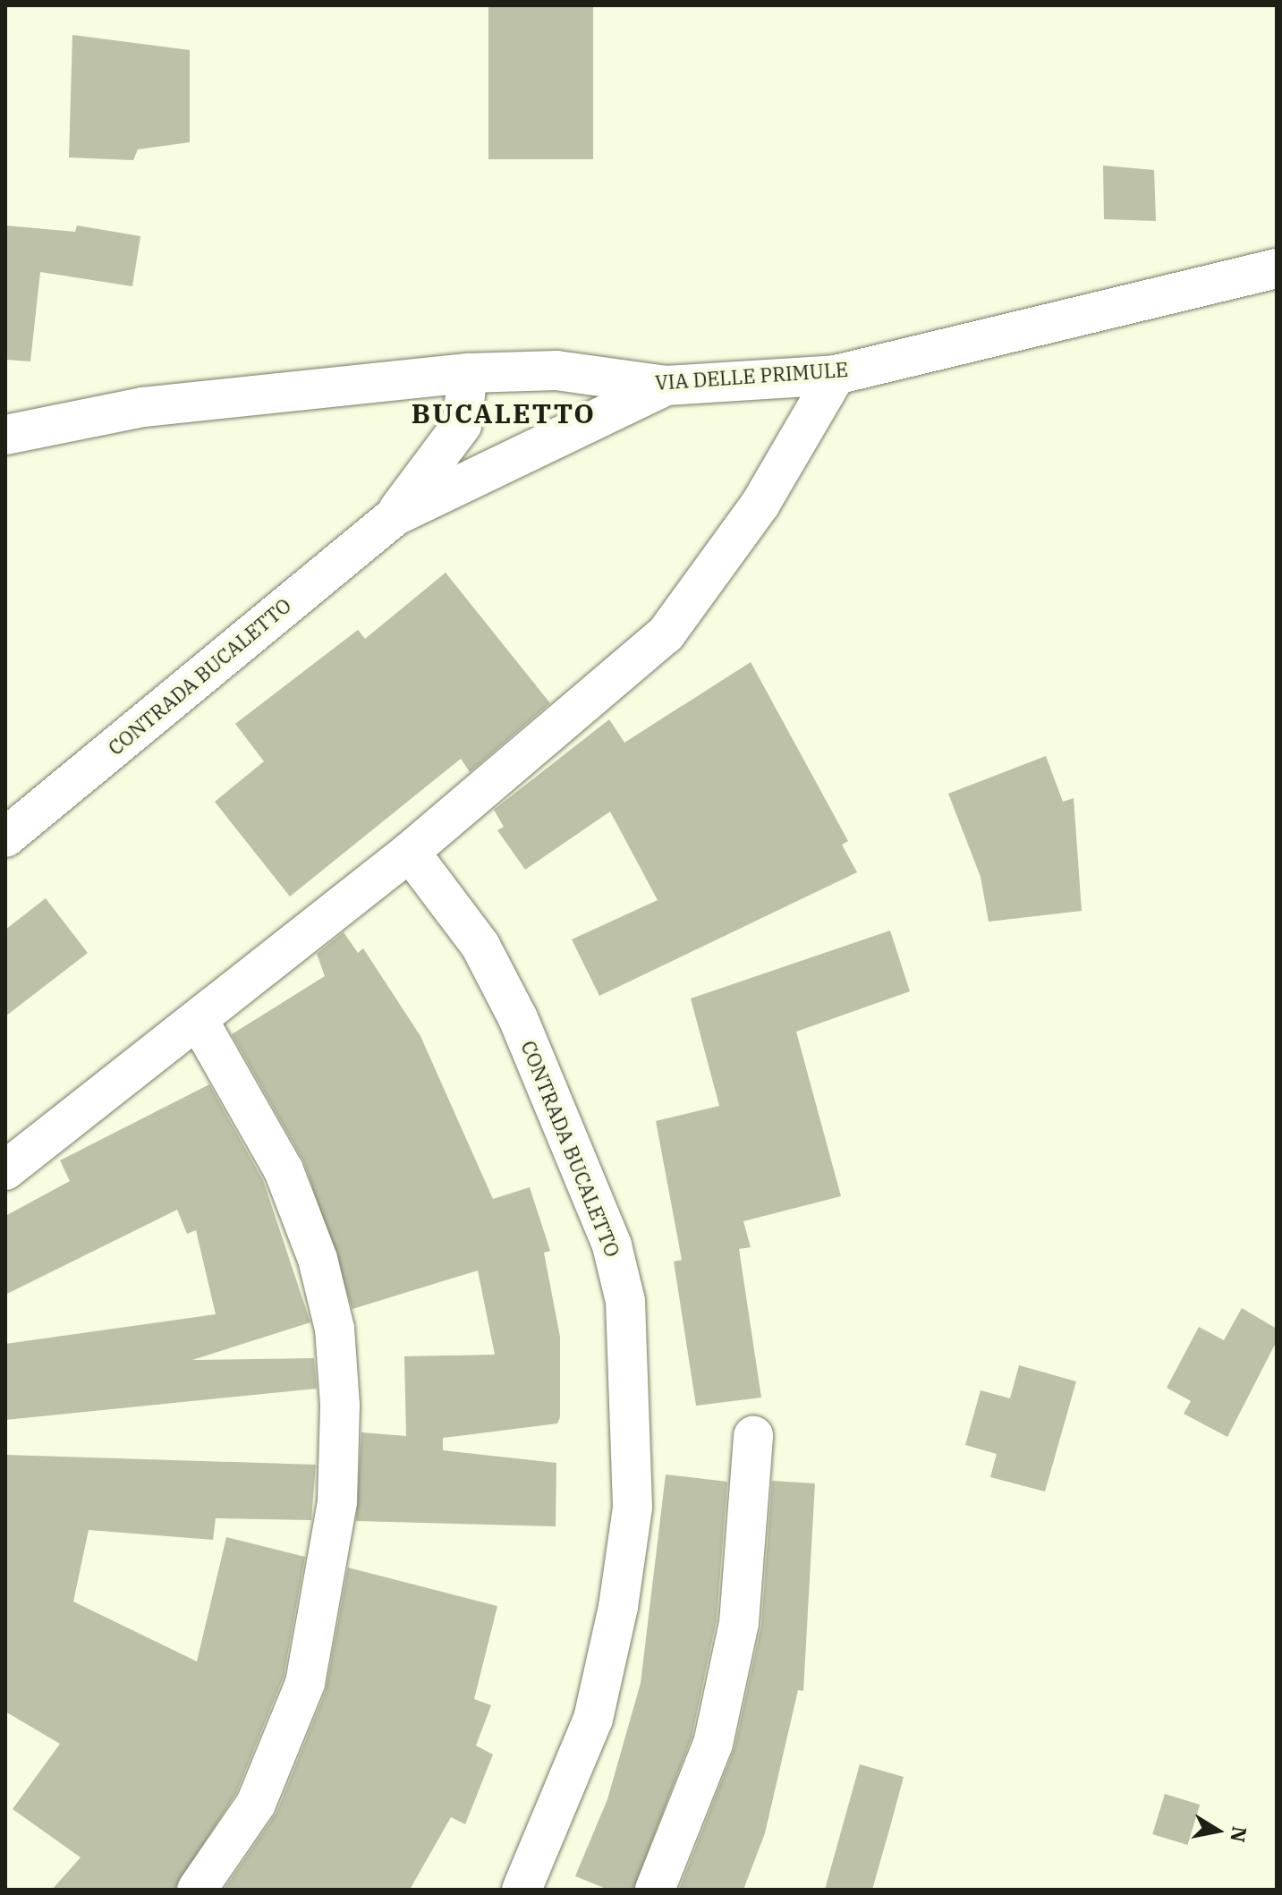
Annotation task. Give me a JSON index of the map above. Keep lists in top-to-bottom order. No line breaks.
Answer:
{"streets":{"street":["VIA DELLE PRIMULE","CONTRADA BUCALETTO"]},"districts":["BUCALETTO"],"north":"right"}
